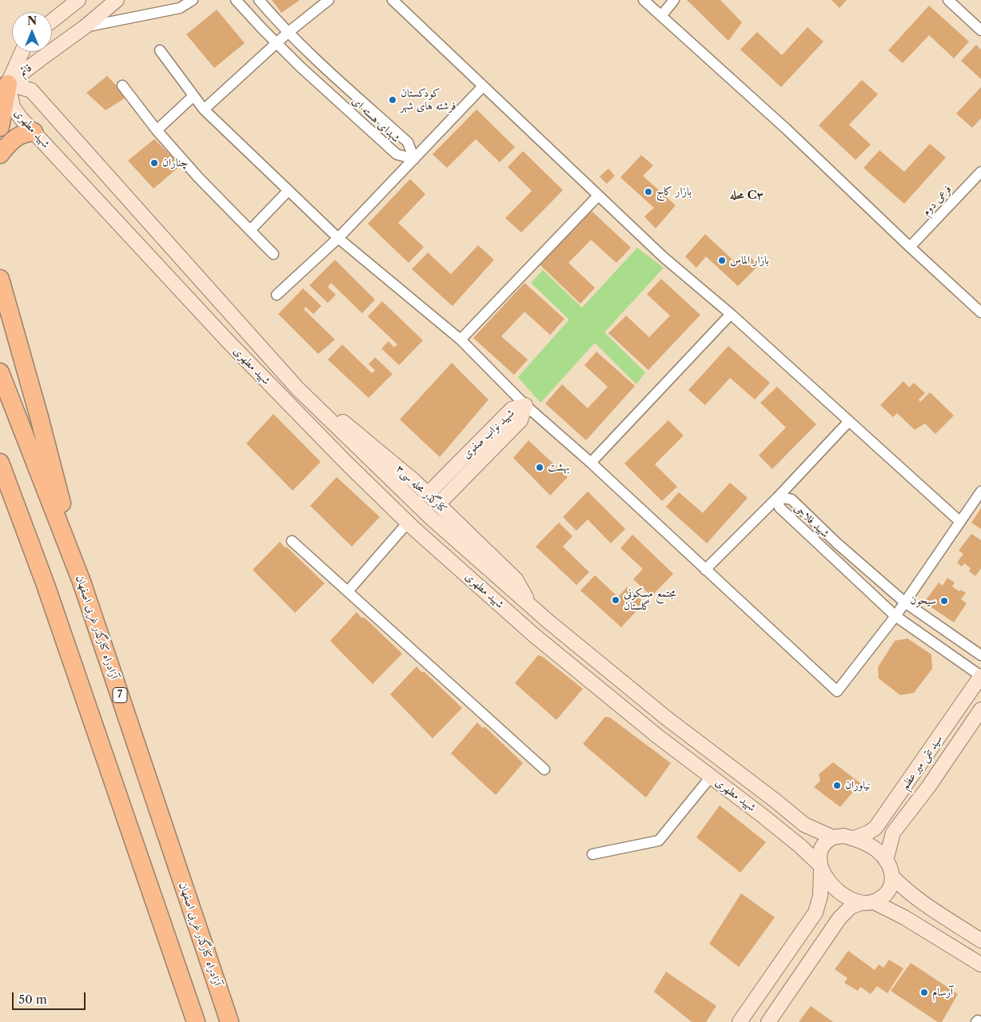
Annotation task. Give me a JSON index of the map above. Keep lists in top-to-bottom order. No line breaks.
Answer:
{"streets":{"highway":["آزادراه کنارگذر غربی اصفهان","7"],"main road":["قائم","شهید مطهری","شهید نواب صفوی","کنارگذر محله سی۳","سید تقی میر عظم"],"street":["شهدای هسته ای","فرعی دوم","شهید فلاحی"]},"crossings":[["قائم","شهید مطهری"],["شهید مطهری","کنارگذر محله سی۳"],["شهید مطهری","سید تقی میر عظم"],["شهید نواب صفوی","کنارگذر محله سی۳"],["شهید فلاحی","سید تقی میر عظم"]],"districts":["محله C۳"],"places":["کودکستان فرشته های شهر","چناران","بازار کاج","بازار الماس","بهشت","مجتمع مسکونی گلستان","سیحون","نیاوران","آرسام"],"scale_bar":"50 m","north":"top"}
